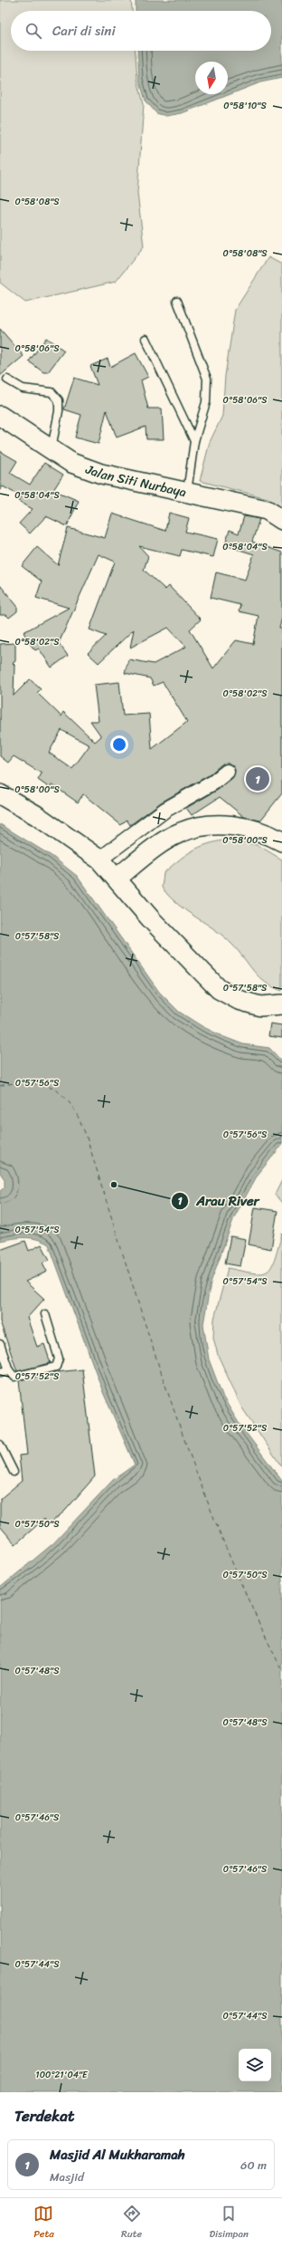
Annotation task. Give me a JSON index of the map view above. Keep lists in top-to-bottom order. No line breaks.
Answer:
{"streets":{"street":["Jalan Siti Nurbaya"]},"places":["Arau River"],"north":"bottom","page":{"search":"Cari di sini","pins":"1","heading":"Terdekat","list":[{"mark":"1","name":"Masjid Al Mukharamah","note":"Masjid","value":"60 m"}],"nav":["Peta","Rute","Disimpan"]},"coordinates":["0°58'10\"S","0°58'08\"S","0°58'06\"S","0°58'04\"S","0°58'02\"S","0°58'00\"S","0°57'58\"S","0°57'56\"S","0°57'54\"S","0°57'52\"S","0°57'50\"S","0°57'48\"S","0°57'46\"S","0°57'44\"S","100°21'04\"E"]}
